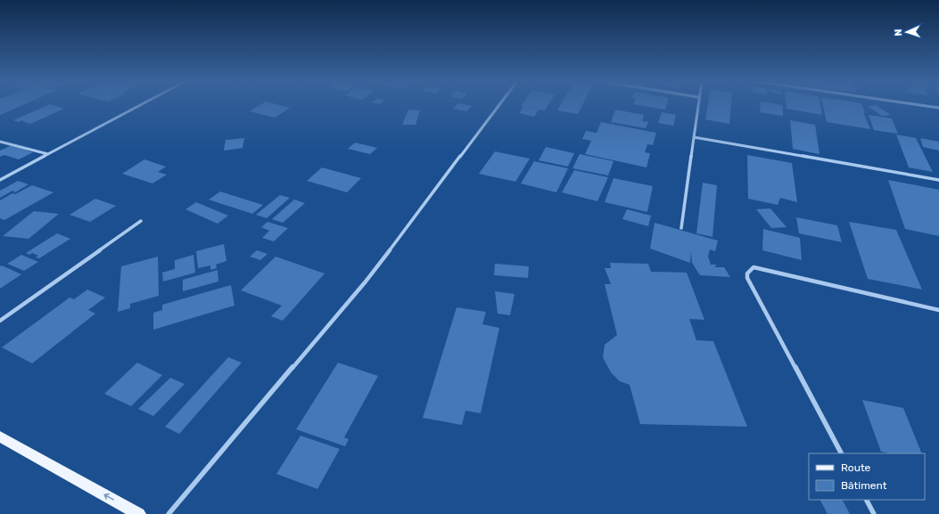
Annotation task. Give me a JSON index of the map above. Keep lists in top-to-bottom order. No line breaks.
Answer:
{"legend":["Route","Bâtiment"],"north":"left"}
